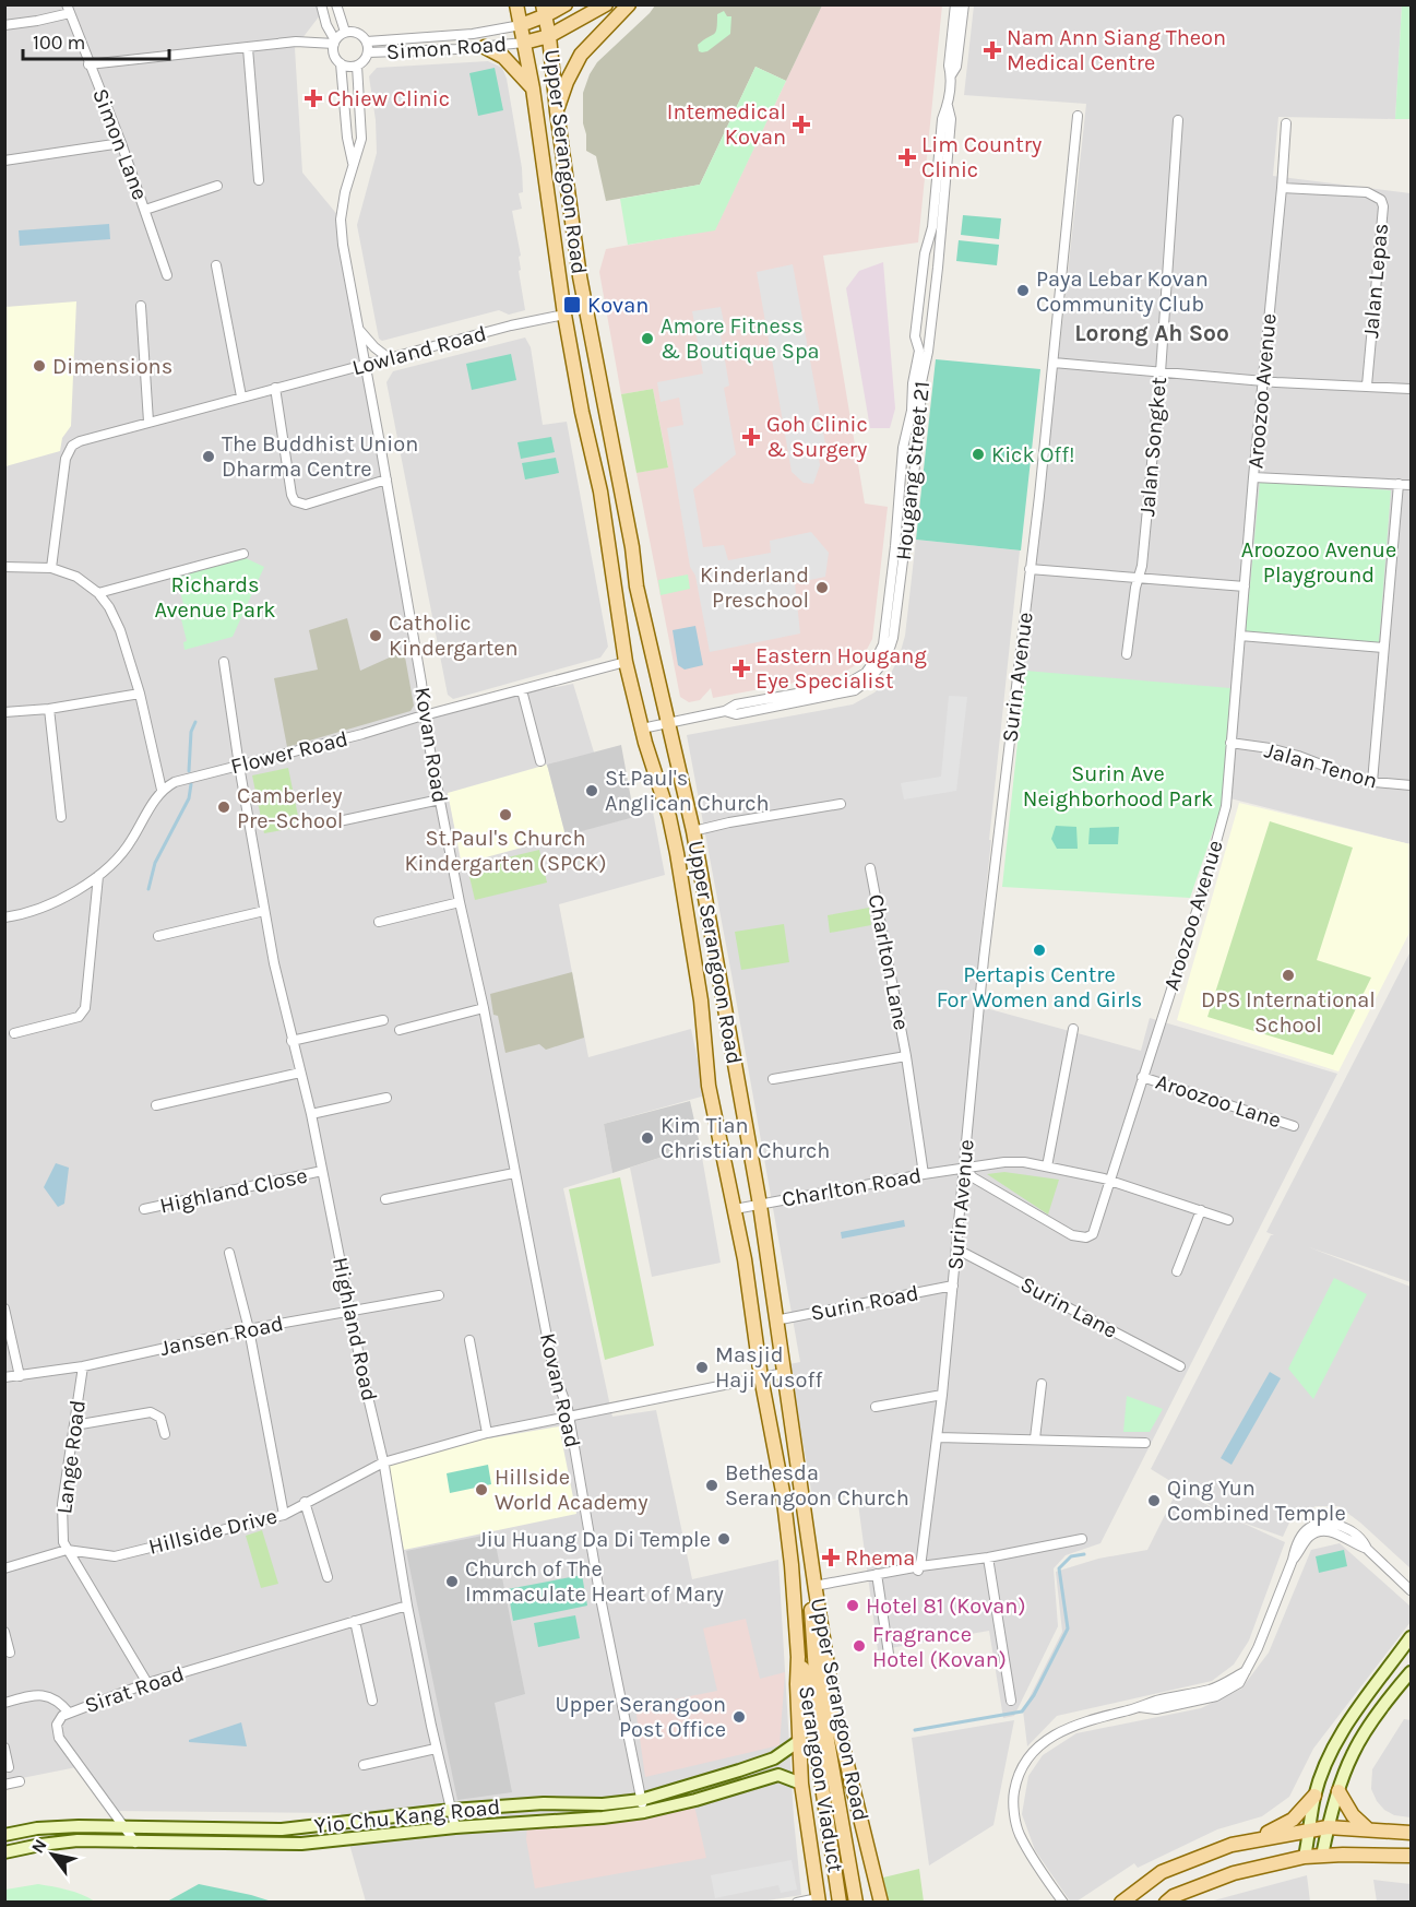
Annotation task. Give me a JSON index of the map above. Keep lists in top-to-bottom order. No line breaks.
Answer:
{"streets":{"main road":["Upper Serangoon Road","Serangoon Viaduct","Yio Chu Kang Road"],"street":["Simon Road","Simon Lane","Jalan Lepas","Lowland Road","Aroozoo Avenue","Jalan Songket","Hougang Street 21","Surin Avenue","Kovan Road","Flower Road","Jalan Tenon","Charlton Lane","Aroozoo Lane","Charlton Road","Highland Close","Surin Road","Surin Lane","Highland Road","Jansen Road","Lange Road","Hillside Drive","Sirat Road"]},"crossings":[["Simon Road","Upper Serangoon Road"],["Simon Road","Kovan Road"],["Upper Serangoon Road","Lowland Road"],["Upper Serangoon Road","Hougang Street 21"],["Upper Serangoon Road","Flower Road"],["Upper Serangoon Road","Charlton Road"],["Upper Serangoon Road","Surin Road"],["Upper Serangoon Road","Hillside Drive"],["Upper Serangoon Road","Serangoon Viaduct"],["Upper Serangoon Road","Yio Chu Kang Road"],["Jalan Lepas","Aroozoo Avenue"],["Lowland Road","Kovan Road"],["Aroozoo Avenue","Surin Avenue"],["Aroozoo Avenue","Jalan Tenon"],["Aroozoo Avenue","Aroozoo Lane"],["Aroozoo Avenue","Charlton Road"],["Surin Avenue","Charlton Road"],["Surin Avenue","Surin Road"],["Surin Avenue","Surin Lane"],["Kovan Road","Flower Road"],["Kovan Road","Hillside Drive"],["Kovan Road","Yio Chu Kang Road"],["Flower Road","Highland Road"],["Charlton Lane","Charlton Road"],["Highland Close","Highland Road"],["Highland Road","Jansen Road"],["Highland Road","Hillside Drive"],["Highland Road","Sirat Road"],["Highland Road","Yio Chu Kang Road"],["Jansen Road","Lange Road"],["Lange Road","Hillside Drive"],["Lange Road","Sirat Road"],["Sirat Road","Yio Chu Kang Road"]],"districts":["Lorong Ah Soo"],"parks":["Aroozoo Avenue Playground","Richards Avenue Park","Surin Ave Neighborhood Park"],"places":{"health":["Nam Ann Siang Theon Medical Centre","Chiew Clinic","Intemedical Kovan","Lim Country Clinic","Goh Clinic & Surgery","Eastern Hougang Eye Specialist","Rhema"],"other":["Paya Lebar Kovan Community Club","Amore Fitness & Boutique Spa","Dimensions","Kick Off!","The Buddhist Union Dharma Centre","Kinderland Preschool","Catholic Kindergarten","St.Paul's Anglican Church","Camberley Pre-School","St.Paul's Church Kindergarten (SPCK)","Pertapis Centre For Women and Girls","DPS International School","Kim Tian Christian Church","Masjid Haji Yusoff","Bethesda Serangoon Church","Hillside World Academy","Qing Yun Combined Temple","Jiu Huang Da Di Temple","Church of The Immaculate Heart of Mary","Hotel 81 (Kovan)","Fragrance Hotel (Kovan)","Upper Serangoon Post Office"],"transit":["Kovan"]},"scale_bar":"100 m","north":"top left"}
